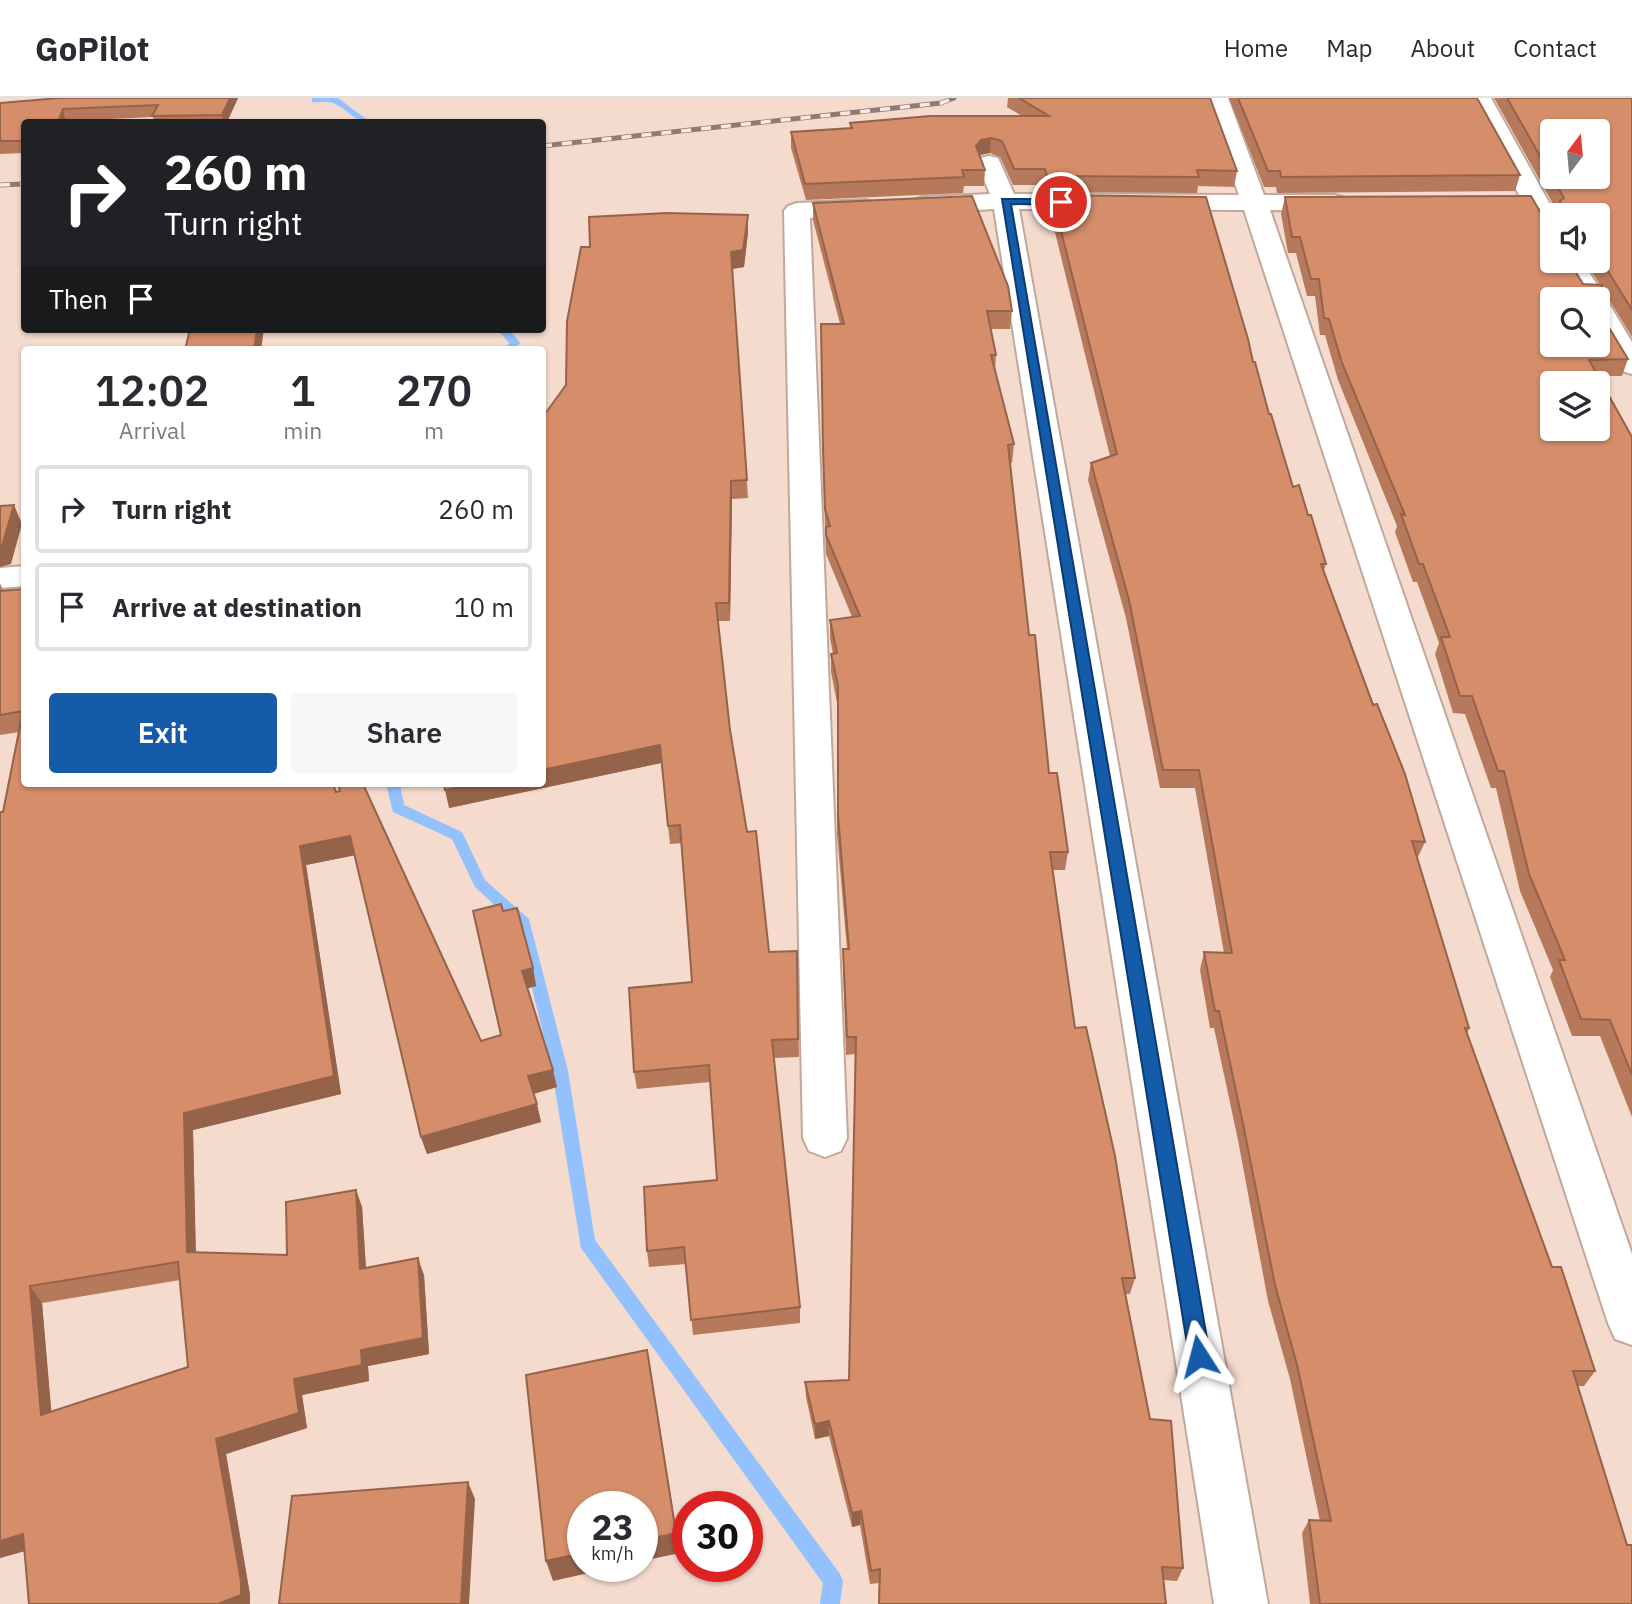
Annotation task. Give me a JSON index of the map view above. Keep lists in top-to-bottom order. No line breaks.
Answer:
{"north":"top","page":{"header":"GoPilot","nav":["Home","Map","About","Contact"],"turn":["260 m","Turn right"],"then":"Then","eta":["12:02","Arrival","1","min","270","m"],"list":[{"name":"Turn right","value":"260 m"},{"name":"Arrive at destination","value":"10 m"}],"buttons":["Exit","Share"],"speed":"23 km/h","limit":"30"}}
